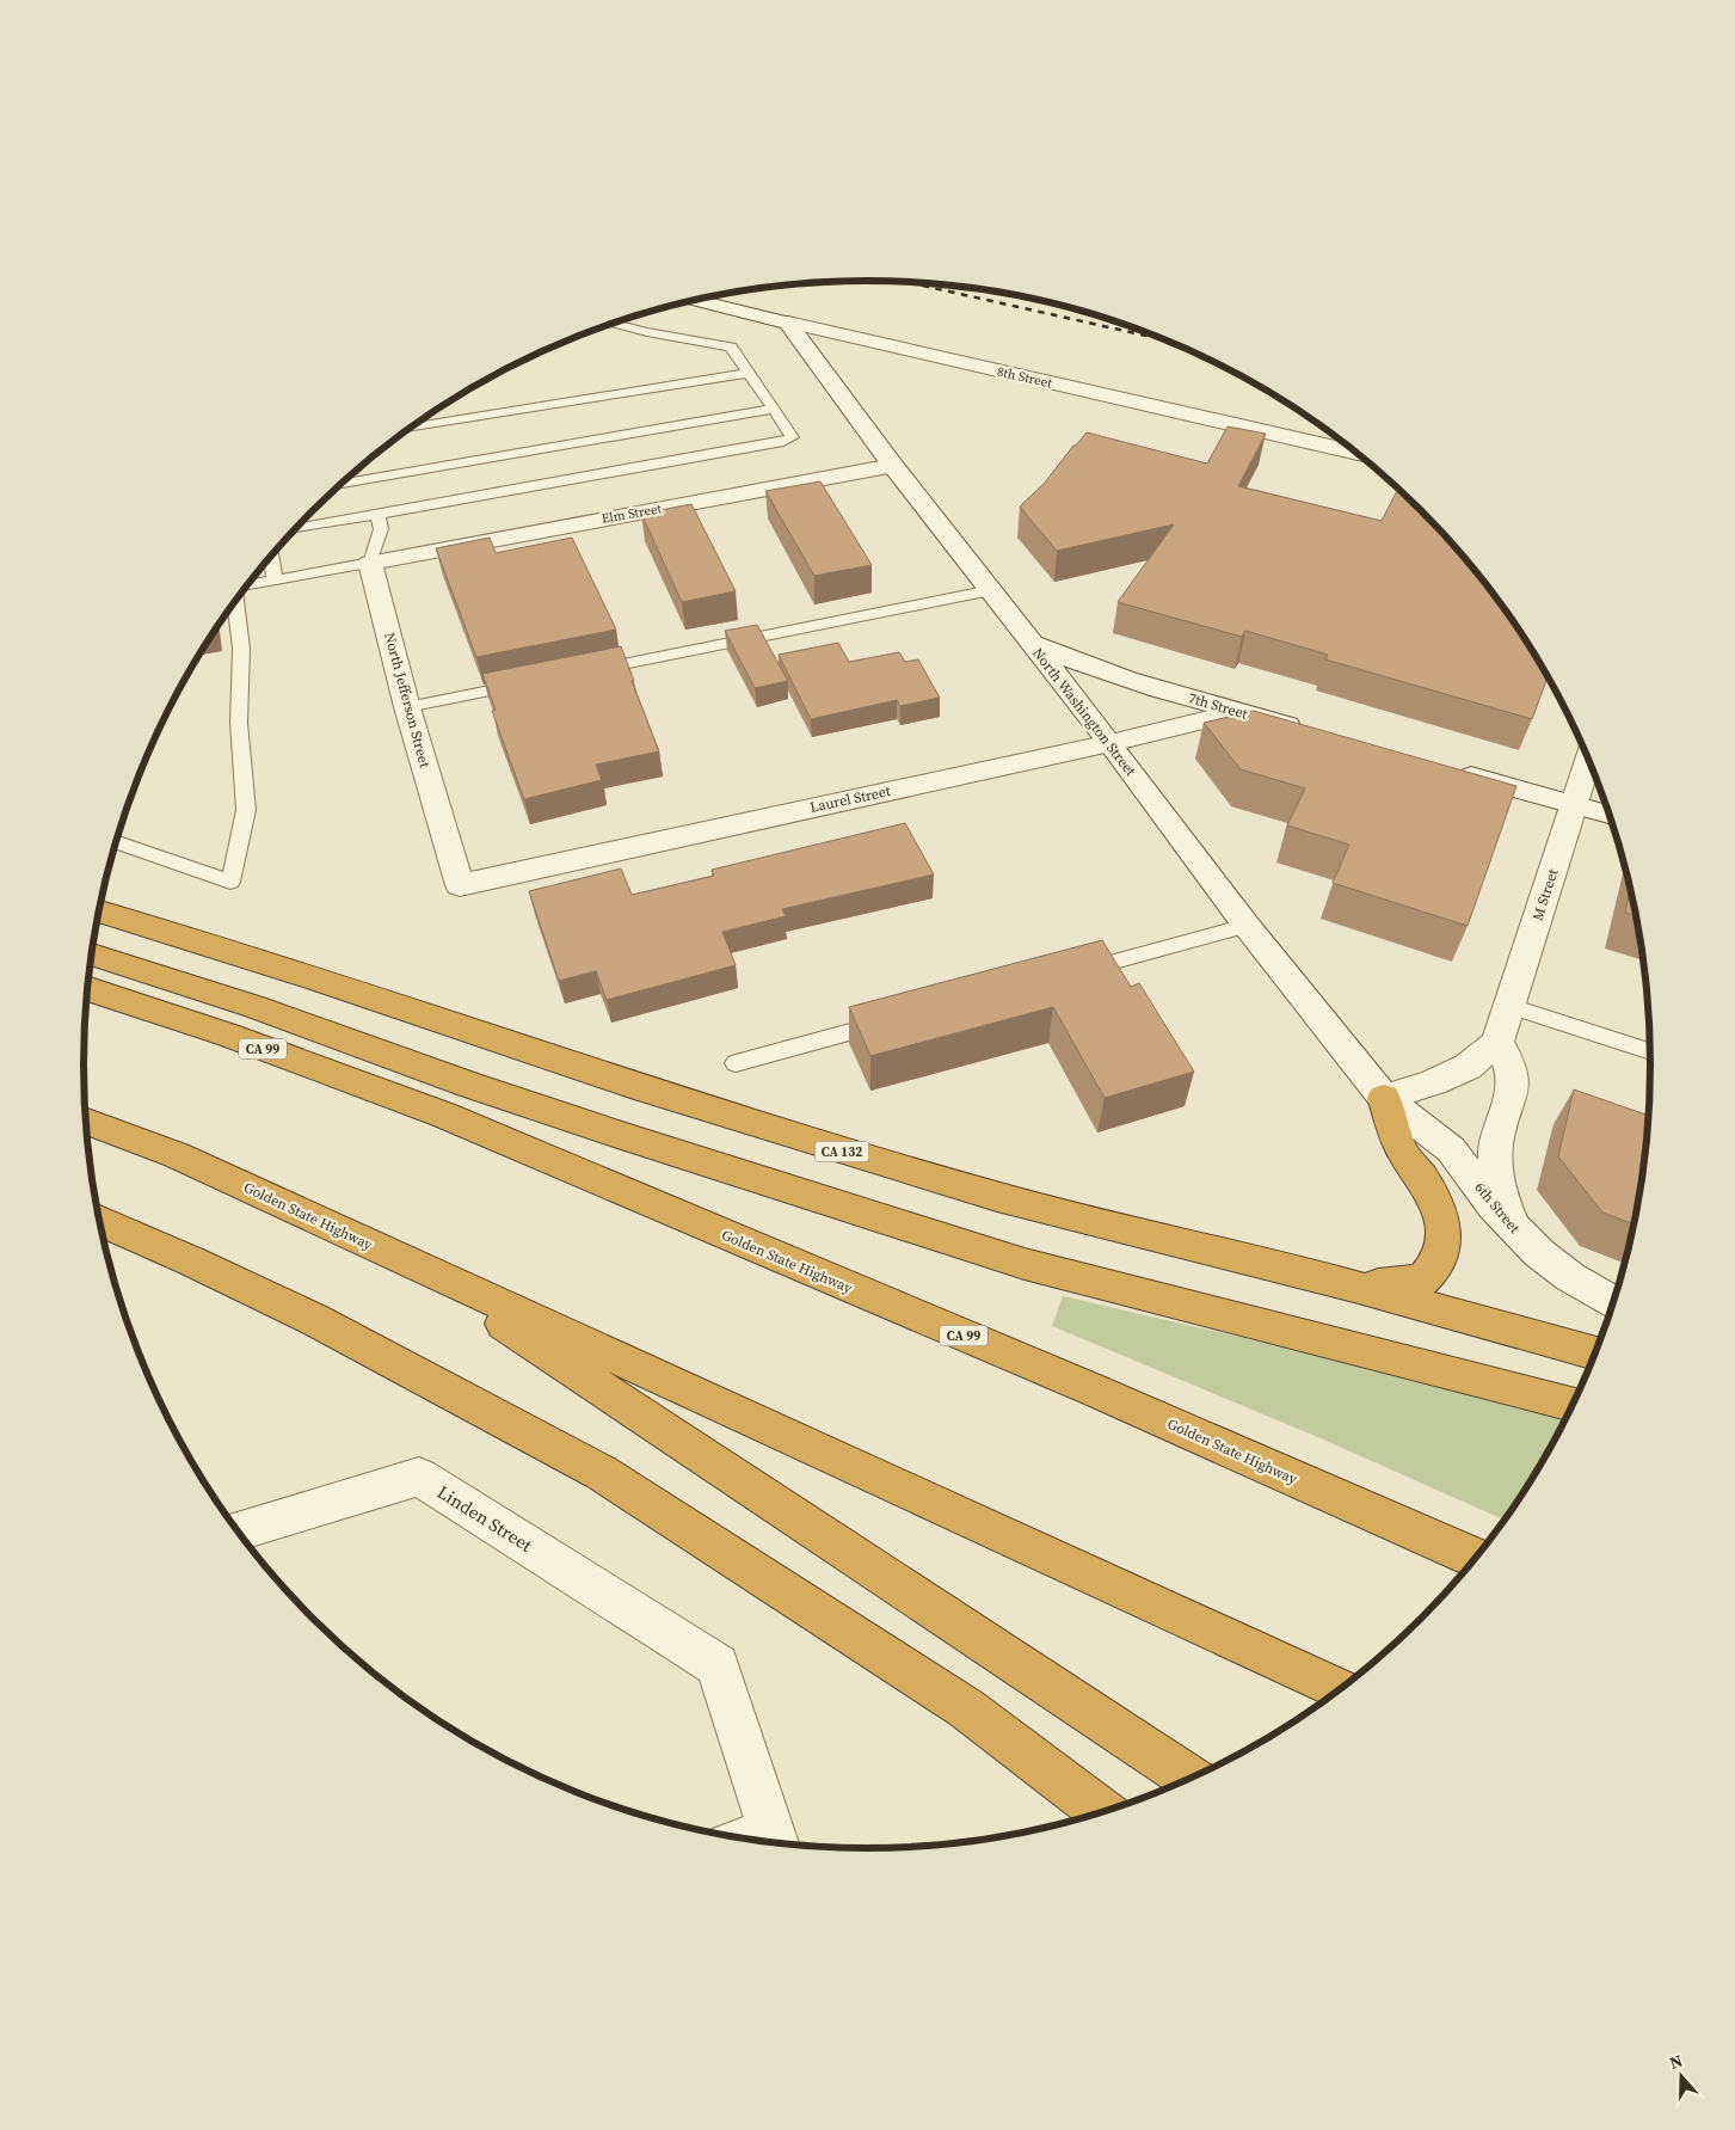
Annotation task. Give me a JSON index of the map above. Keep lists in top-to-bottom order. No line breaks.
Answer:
{"streets":{"highway":["CA 99","CA 132","Golden State Highway"],"street":["8th Street","Elm Street","North Jefferson Street","7th Street","North Washington Street","Laurel Street","M Street","6th Street","Linden Street"]},"crossings":[["8th Street","North Washington Street"],["Elm Street","North Jefferson Street"],["Elm Street","North Washington Street"],["North Jefferson Street","Laurel Street"],["7th Street","North Washington Street"],["7th Street","Laurel Street"],["North Washington Street","Laurel Street"],["North Washington Street","6th Street"]],"north":"top"}
